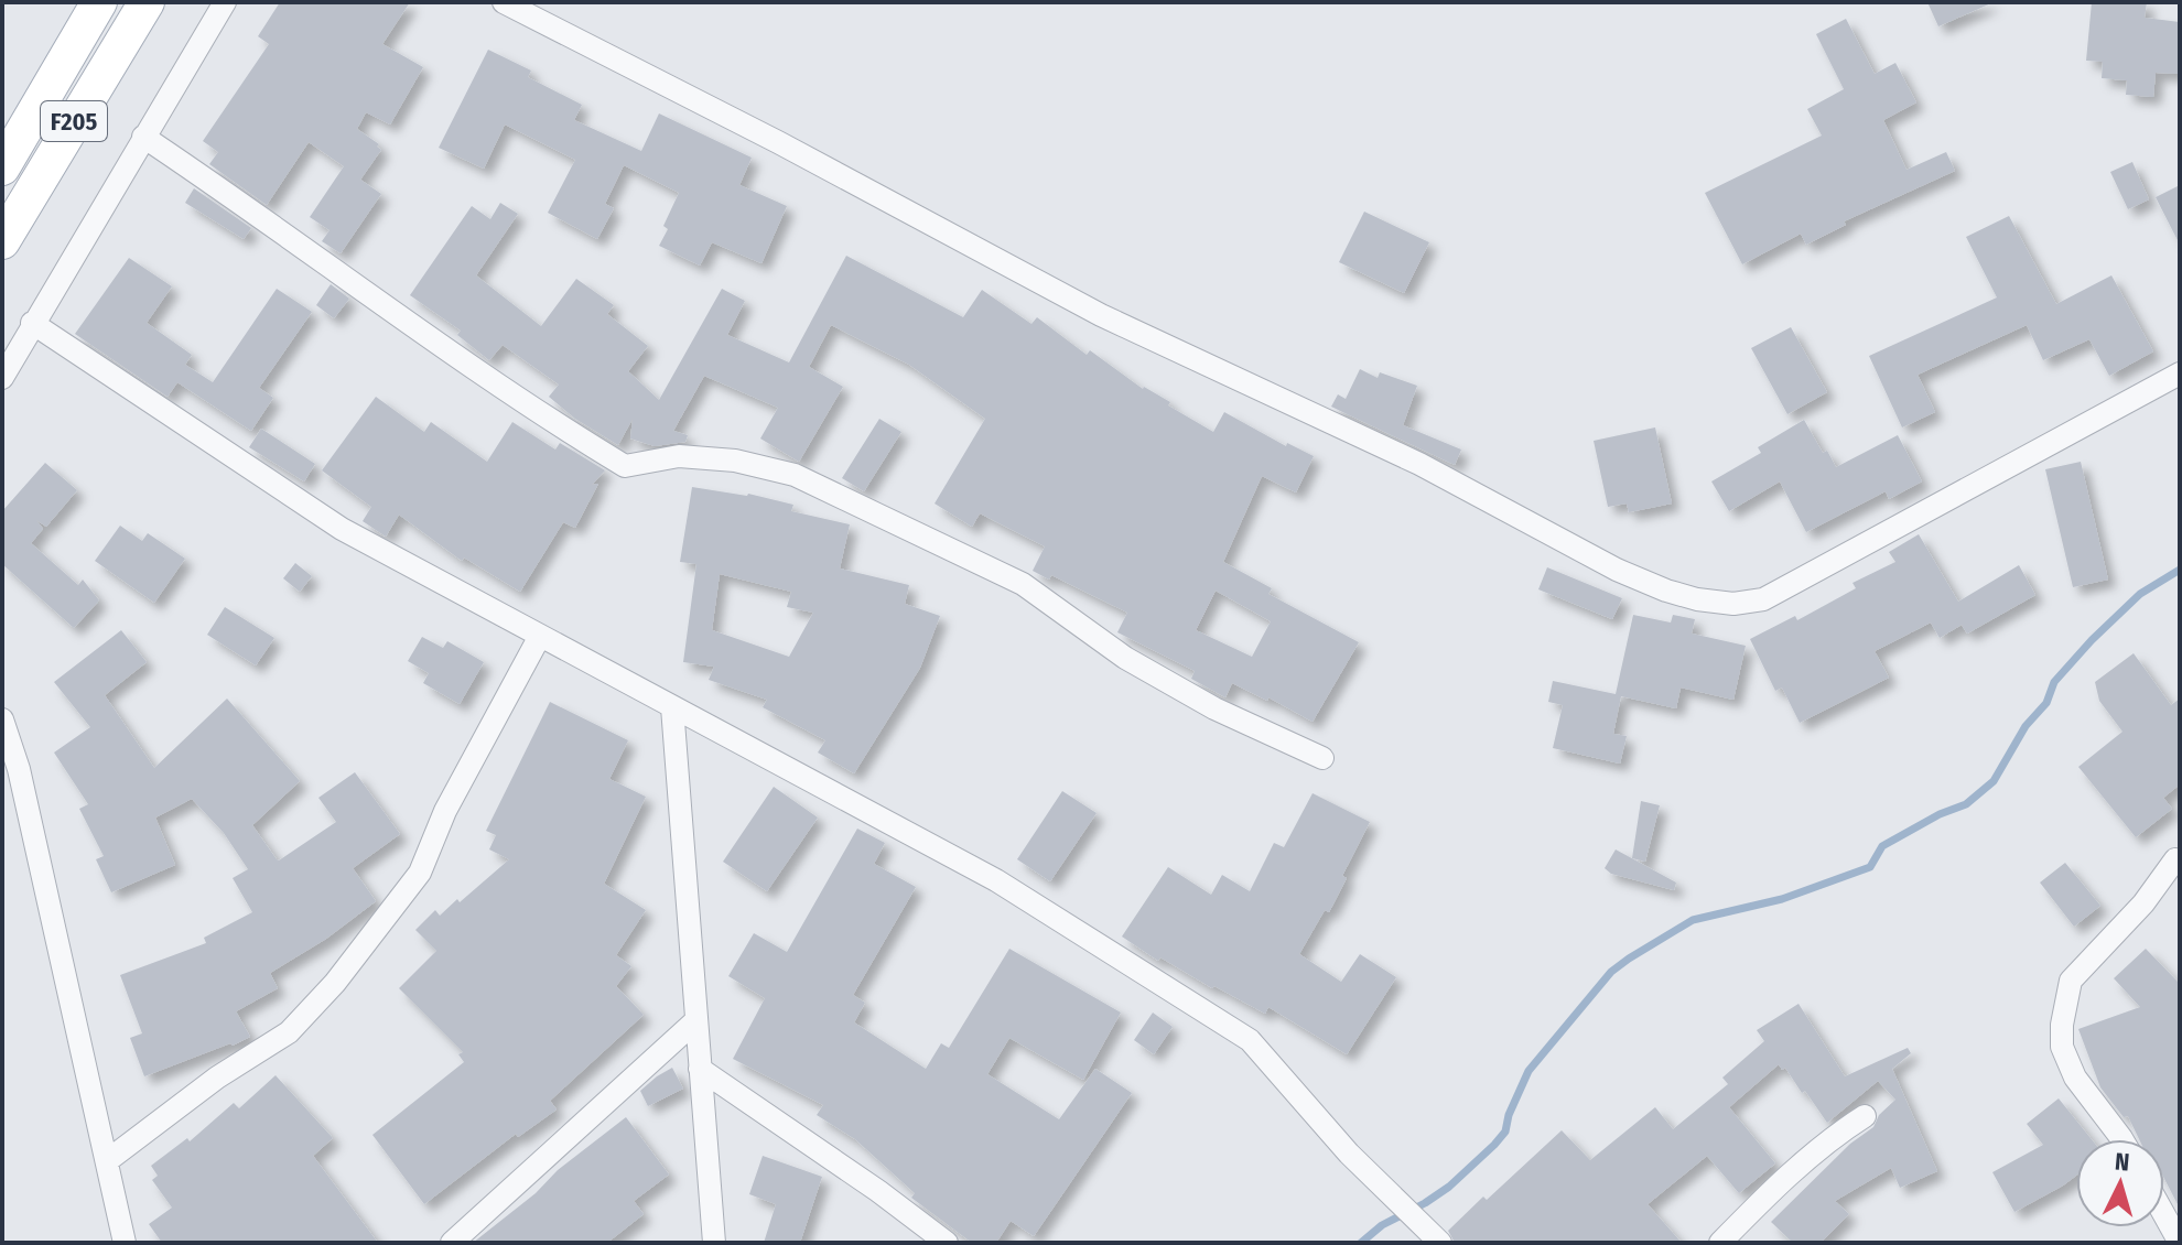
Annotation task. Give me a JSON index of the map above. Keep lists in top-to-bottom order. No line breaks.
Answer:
{"streets":{"main road":["F205"]},"north":"top"}
